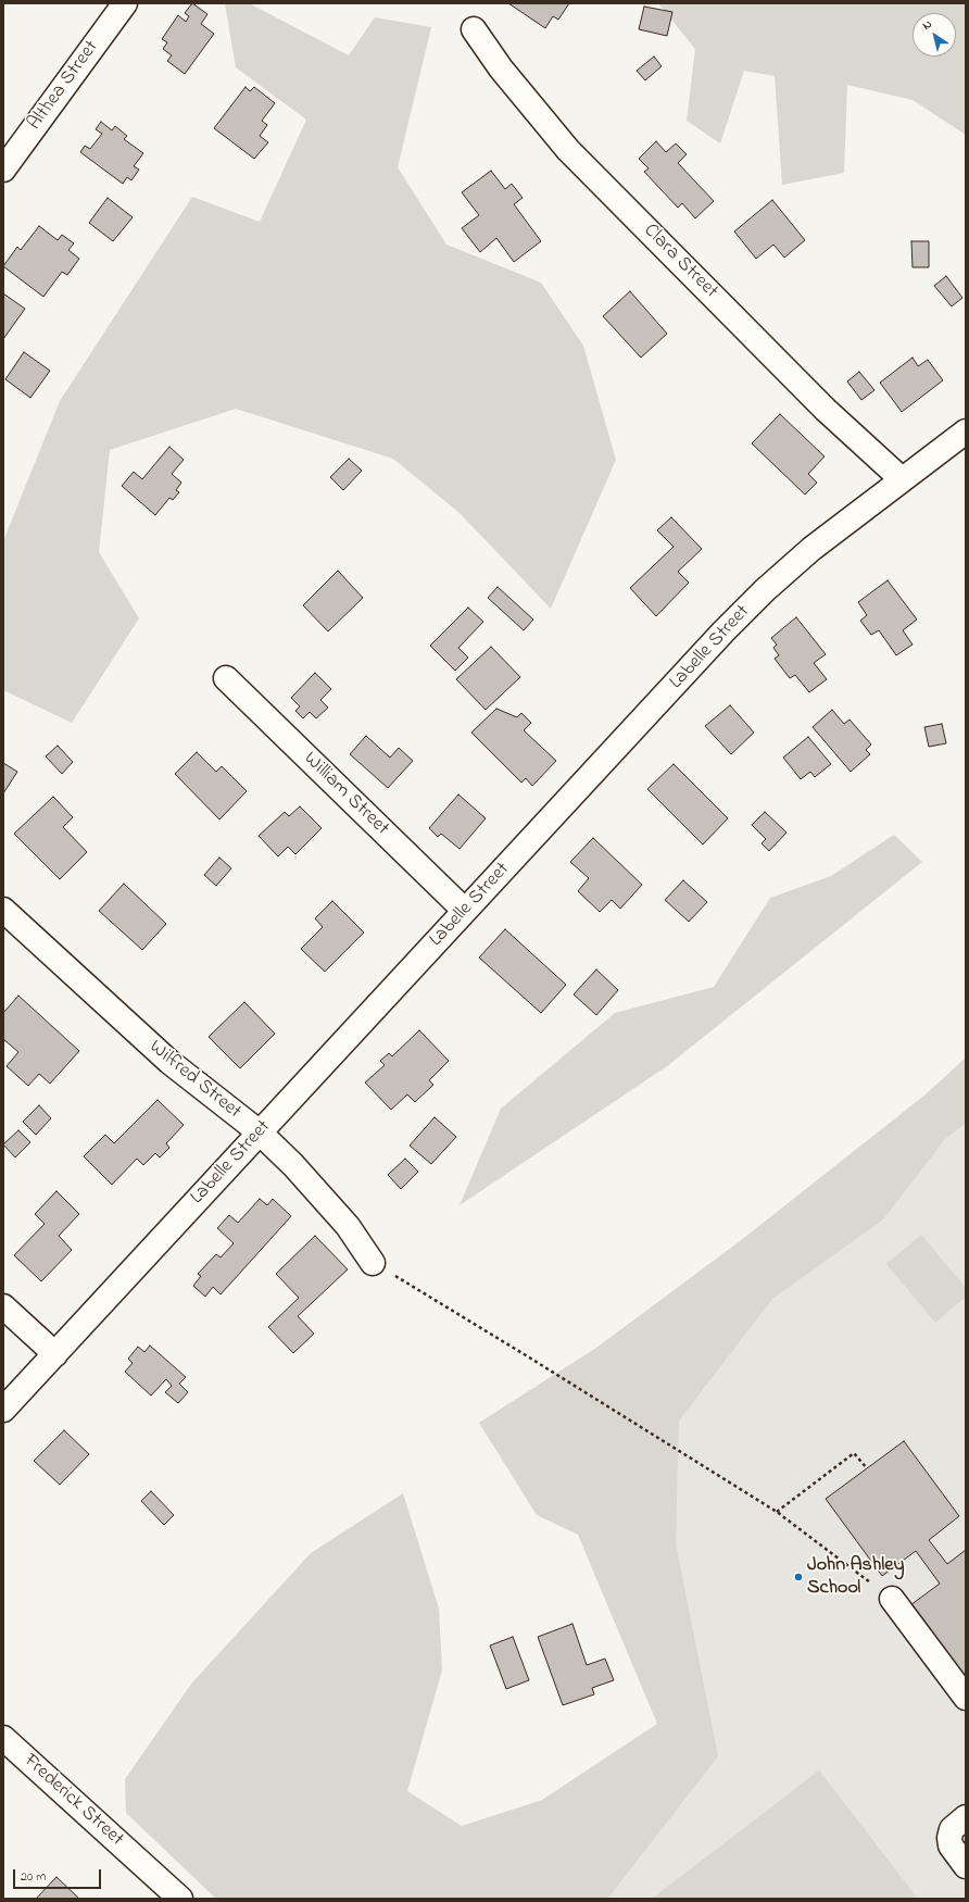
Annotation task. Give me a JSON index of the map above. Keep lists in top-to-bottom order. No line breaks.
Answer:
{"streets":{"street":["Althea Street","Clara Street","Labelle Street","William Street","Wilfred Street","Frederick Street"]},"crossings":[["Clara Street","Labelle Street"],["Labelle Street","William Street"],["Labelle Street","Wilfred Street"]],"places":["John Ashley School"],"scale_bar":"20 m","north":"top left"}
